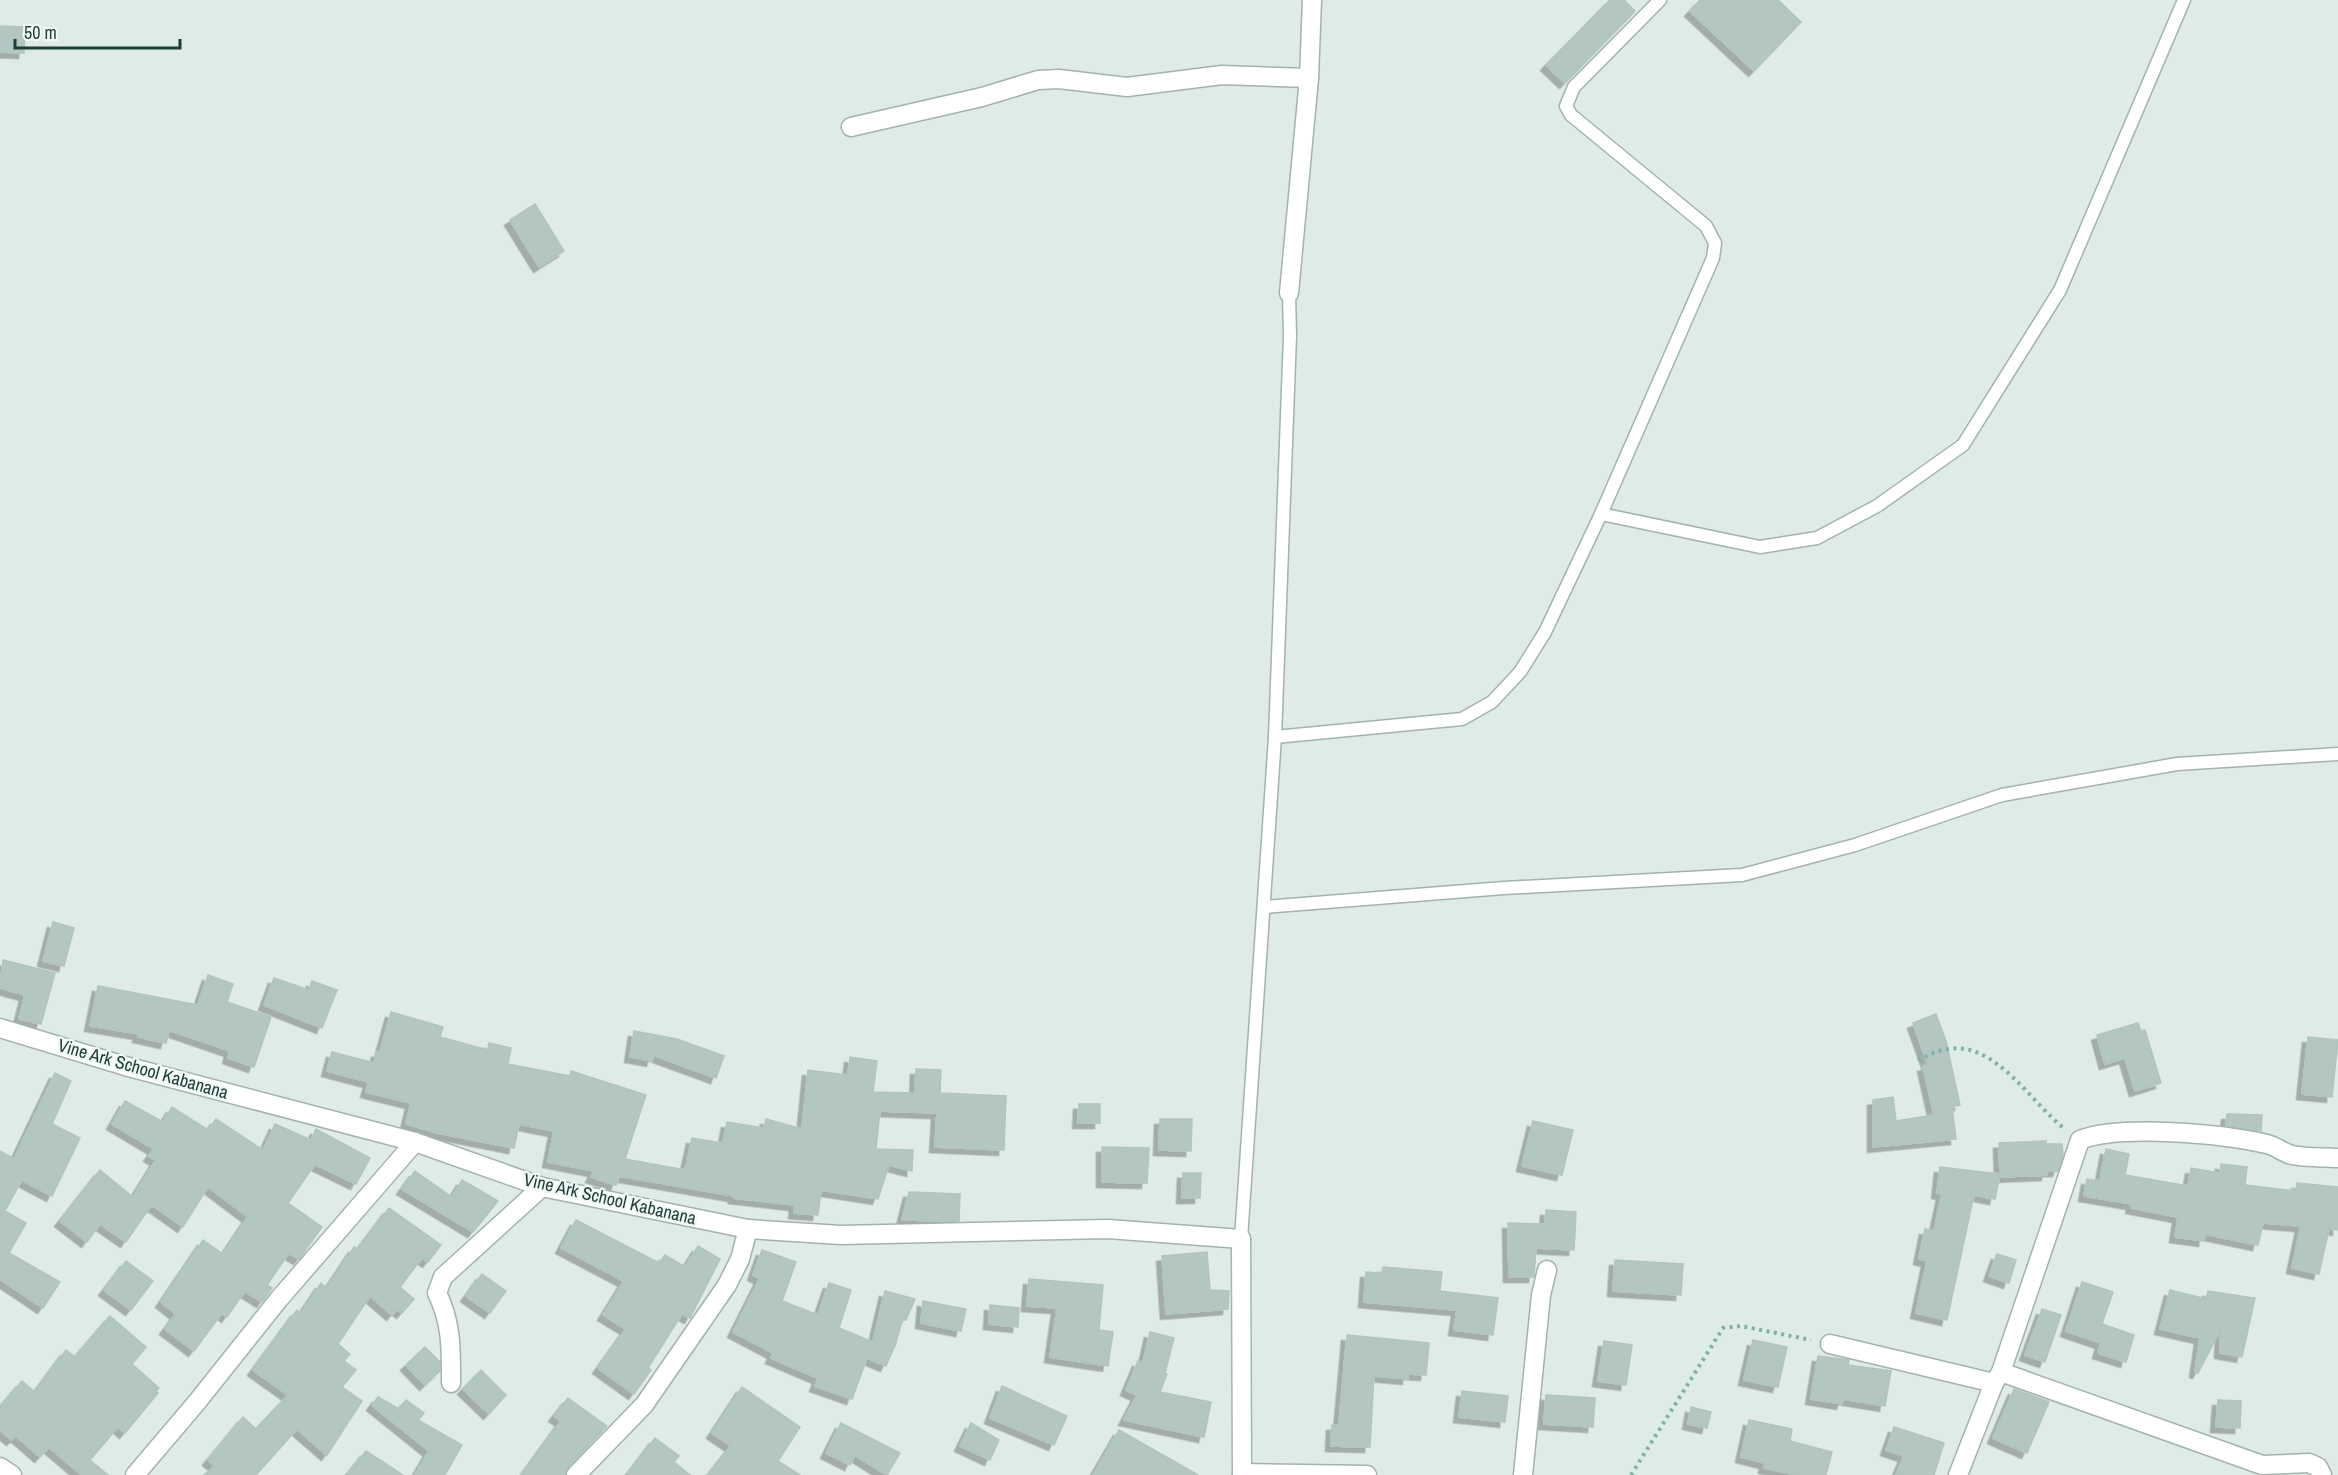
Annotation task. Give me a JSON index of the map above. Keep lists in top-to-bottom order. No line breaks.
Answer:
{"streets":{"street":["Vine Ark School Kabanana"]},"scale_bar":"50 m"}
